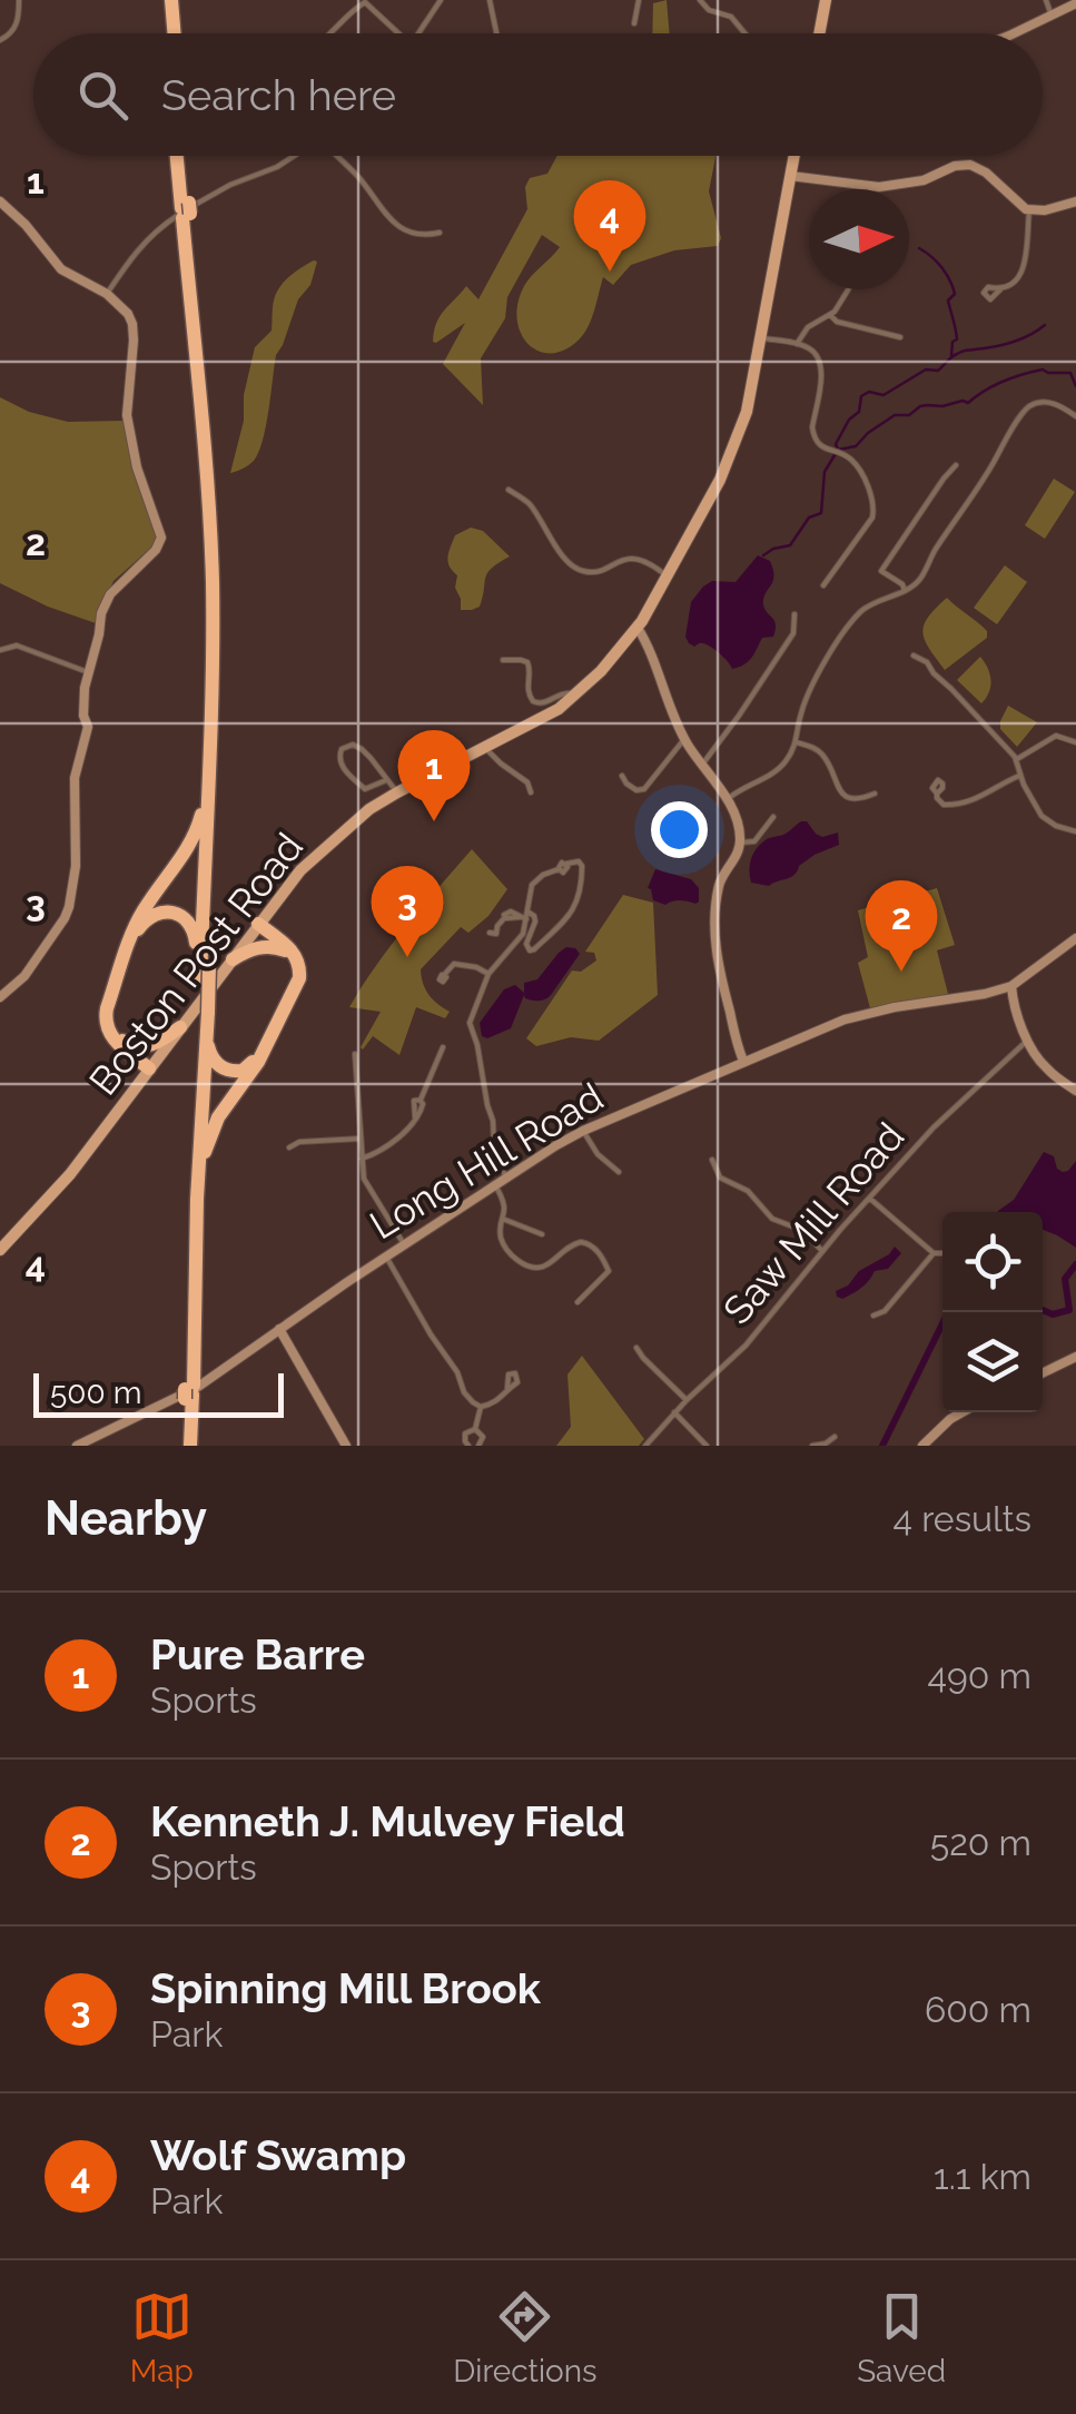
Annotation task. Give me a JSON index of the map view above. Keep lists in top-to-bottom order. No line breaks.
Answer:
{"streets":{"main road":["Boston Post Road"],"street":["Long Hill Road","Saw Mill Road"]},"scale_bar":"500 m","north":"right","page":{"search":"Search here","pins":["4","1","3","2"],"scale":"500 m","heading":["Nearby","4 results"],"list":[{"mark":"1","name":"Pure Barre","note":"Sports","value":"490 m"},{"mark":"2","name":"Kenneth J. Mulvey Field","note":"Sports","value":"520 m"},{"mark":"3","name":"Spinning Mill Brook","note":"Park","value":"600 m"},{"mark":"4","name":"Wolf Swamp","note":"Park","value":"1.1 km"}],"nav":["Map","Directions","Saved"]},"grid":{"rows":["1","2","3","4"]}}
